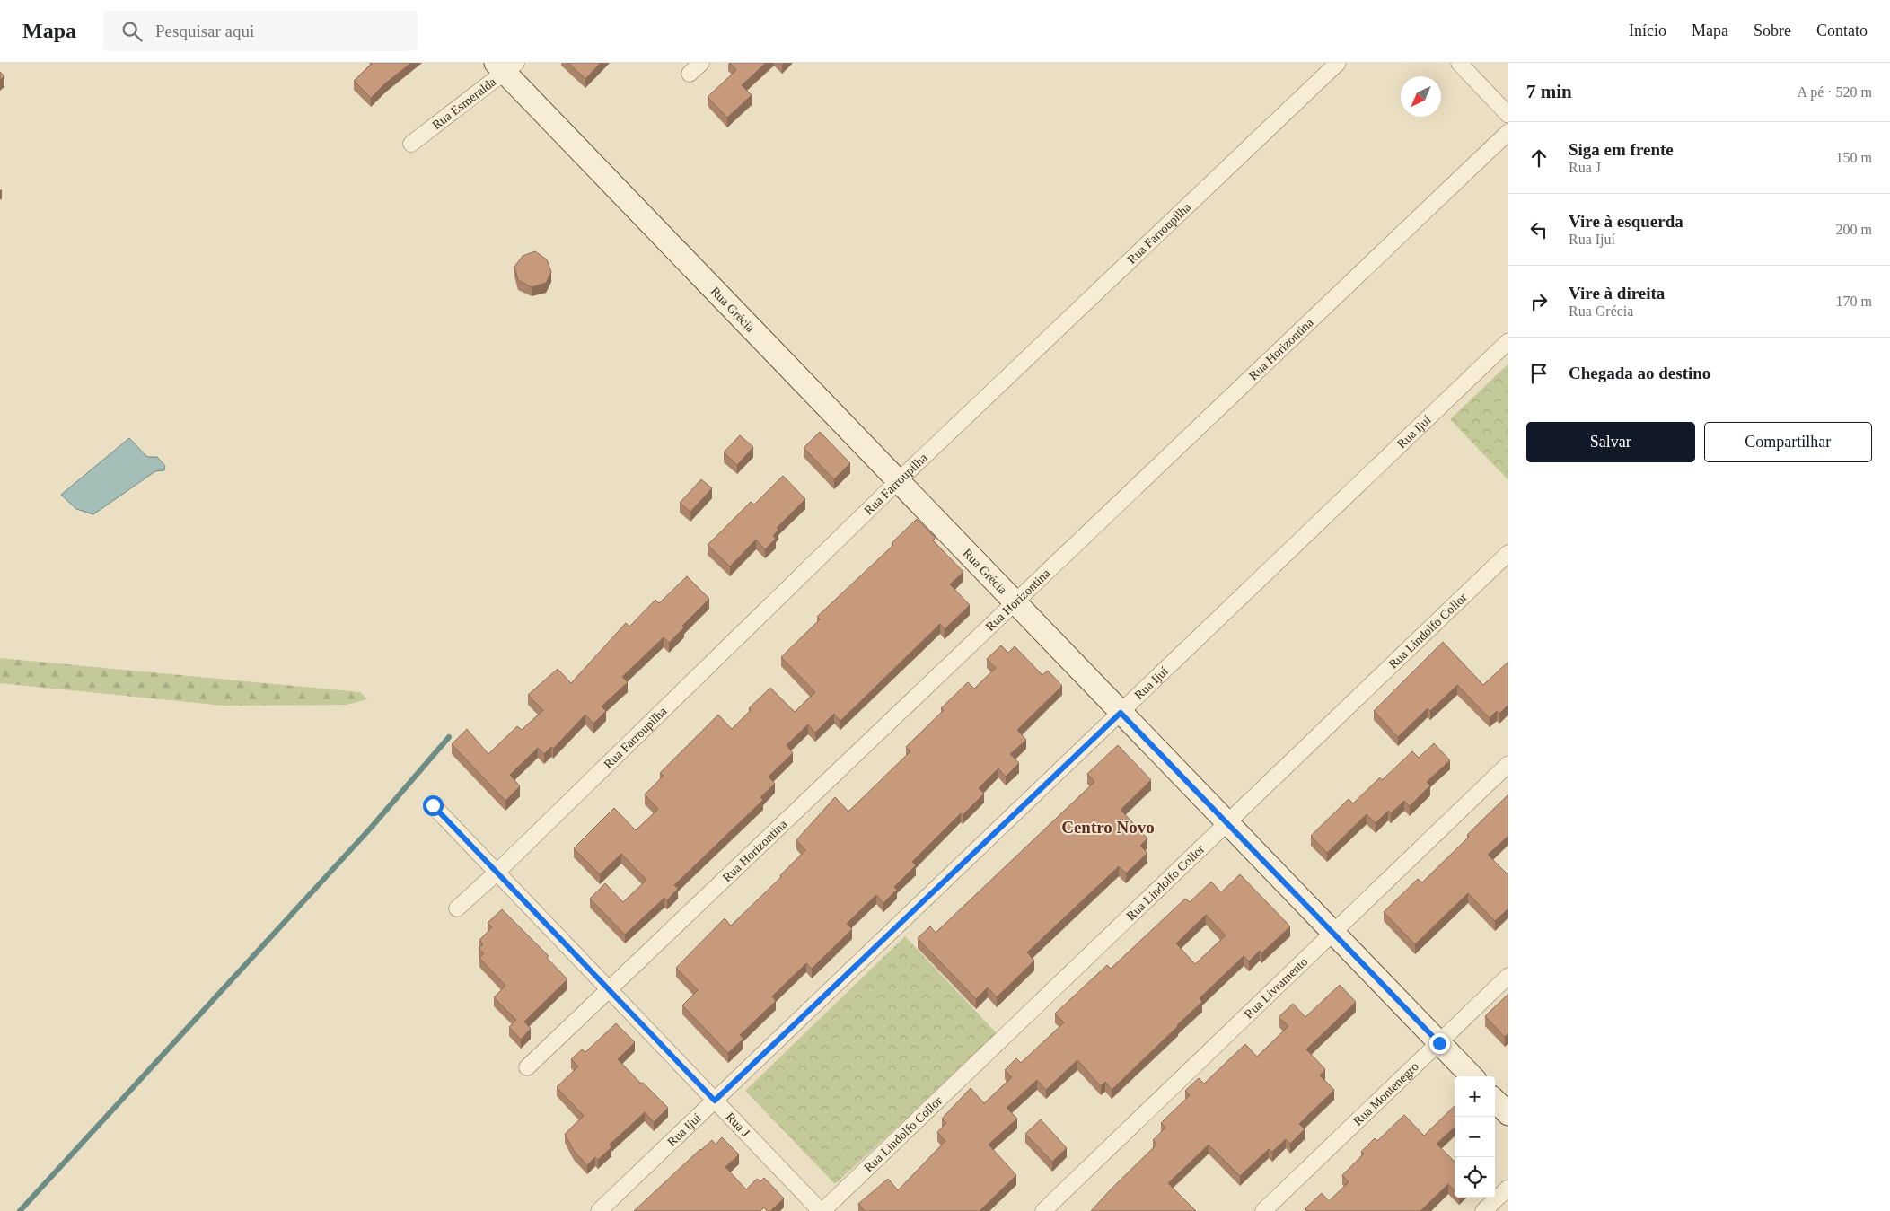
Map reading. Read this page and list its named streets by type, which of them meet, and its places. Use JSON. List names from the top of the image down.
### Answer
{
  "streets": {
    "main road": ["Rua Grécia"],
    "street": [
      "Rua Esmeralda",
      "Rua Farroupilha",
      "Rua Horizontina",
      "Rua Ijuí",
      "Rua Lindolfo Collor",
      "Rua Livramento",
      "Rua Montenegro",
      "Rua J"
    ]
  },
  "crossings": [
    ["Rua Esmeralda", "Rua Grécia"],
    ["Rua Farroupilha", "Rua Grécia"],
    ["Rua Farroupilha", "Rua J"],
    ["Rua Grécia", "Rua Horizontina"],
    ["Rua Grécia", "Rua Ijuí"],
    ["Rua Grécia", "Rua Lindolfo Collor"],
    ["Rua Grécia", "Rua Livramento"],
    ["Rua Grécia", "Rua Montenegro"],
    ["Rua Horizontina", "Rua J"],
    ["Rua Ijuí", "Rua J"],
    ["Rua Lindolfo Collor", "Rua J"]
  ],
  "districts": ["Centro Novo"],
  "north": "bottom left",
  "page": {
    "header": "Mapa",
    "search": "Pesquisar aqui",
    "nav": [
      "Início",
      "Mapa",
      "Sobre",
      "Contato"
    ],
    "heading": ["7 min", "A pé · 520 m"],
    "list": [
      ["Siga em frente", "Rua J", "150 m"],
      ["Vire à esquerda", "Rua Ijuí", "200 m"],
      ["Vire à direita", "Rua Grécia", "170 m"],
      "Chegada ao destino"
    ],
    "buttons": ["Salvar", "Compartilhar"],
    "map_buttons": ["+", "−"]
  }
}
